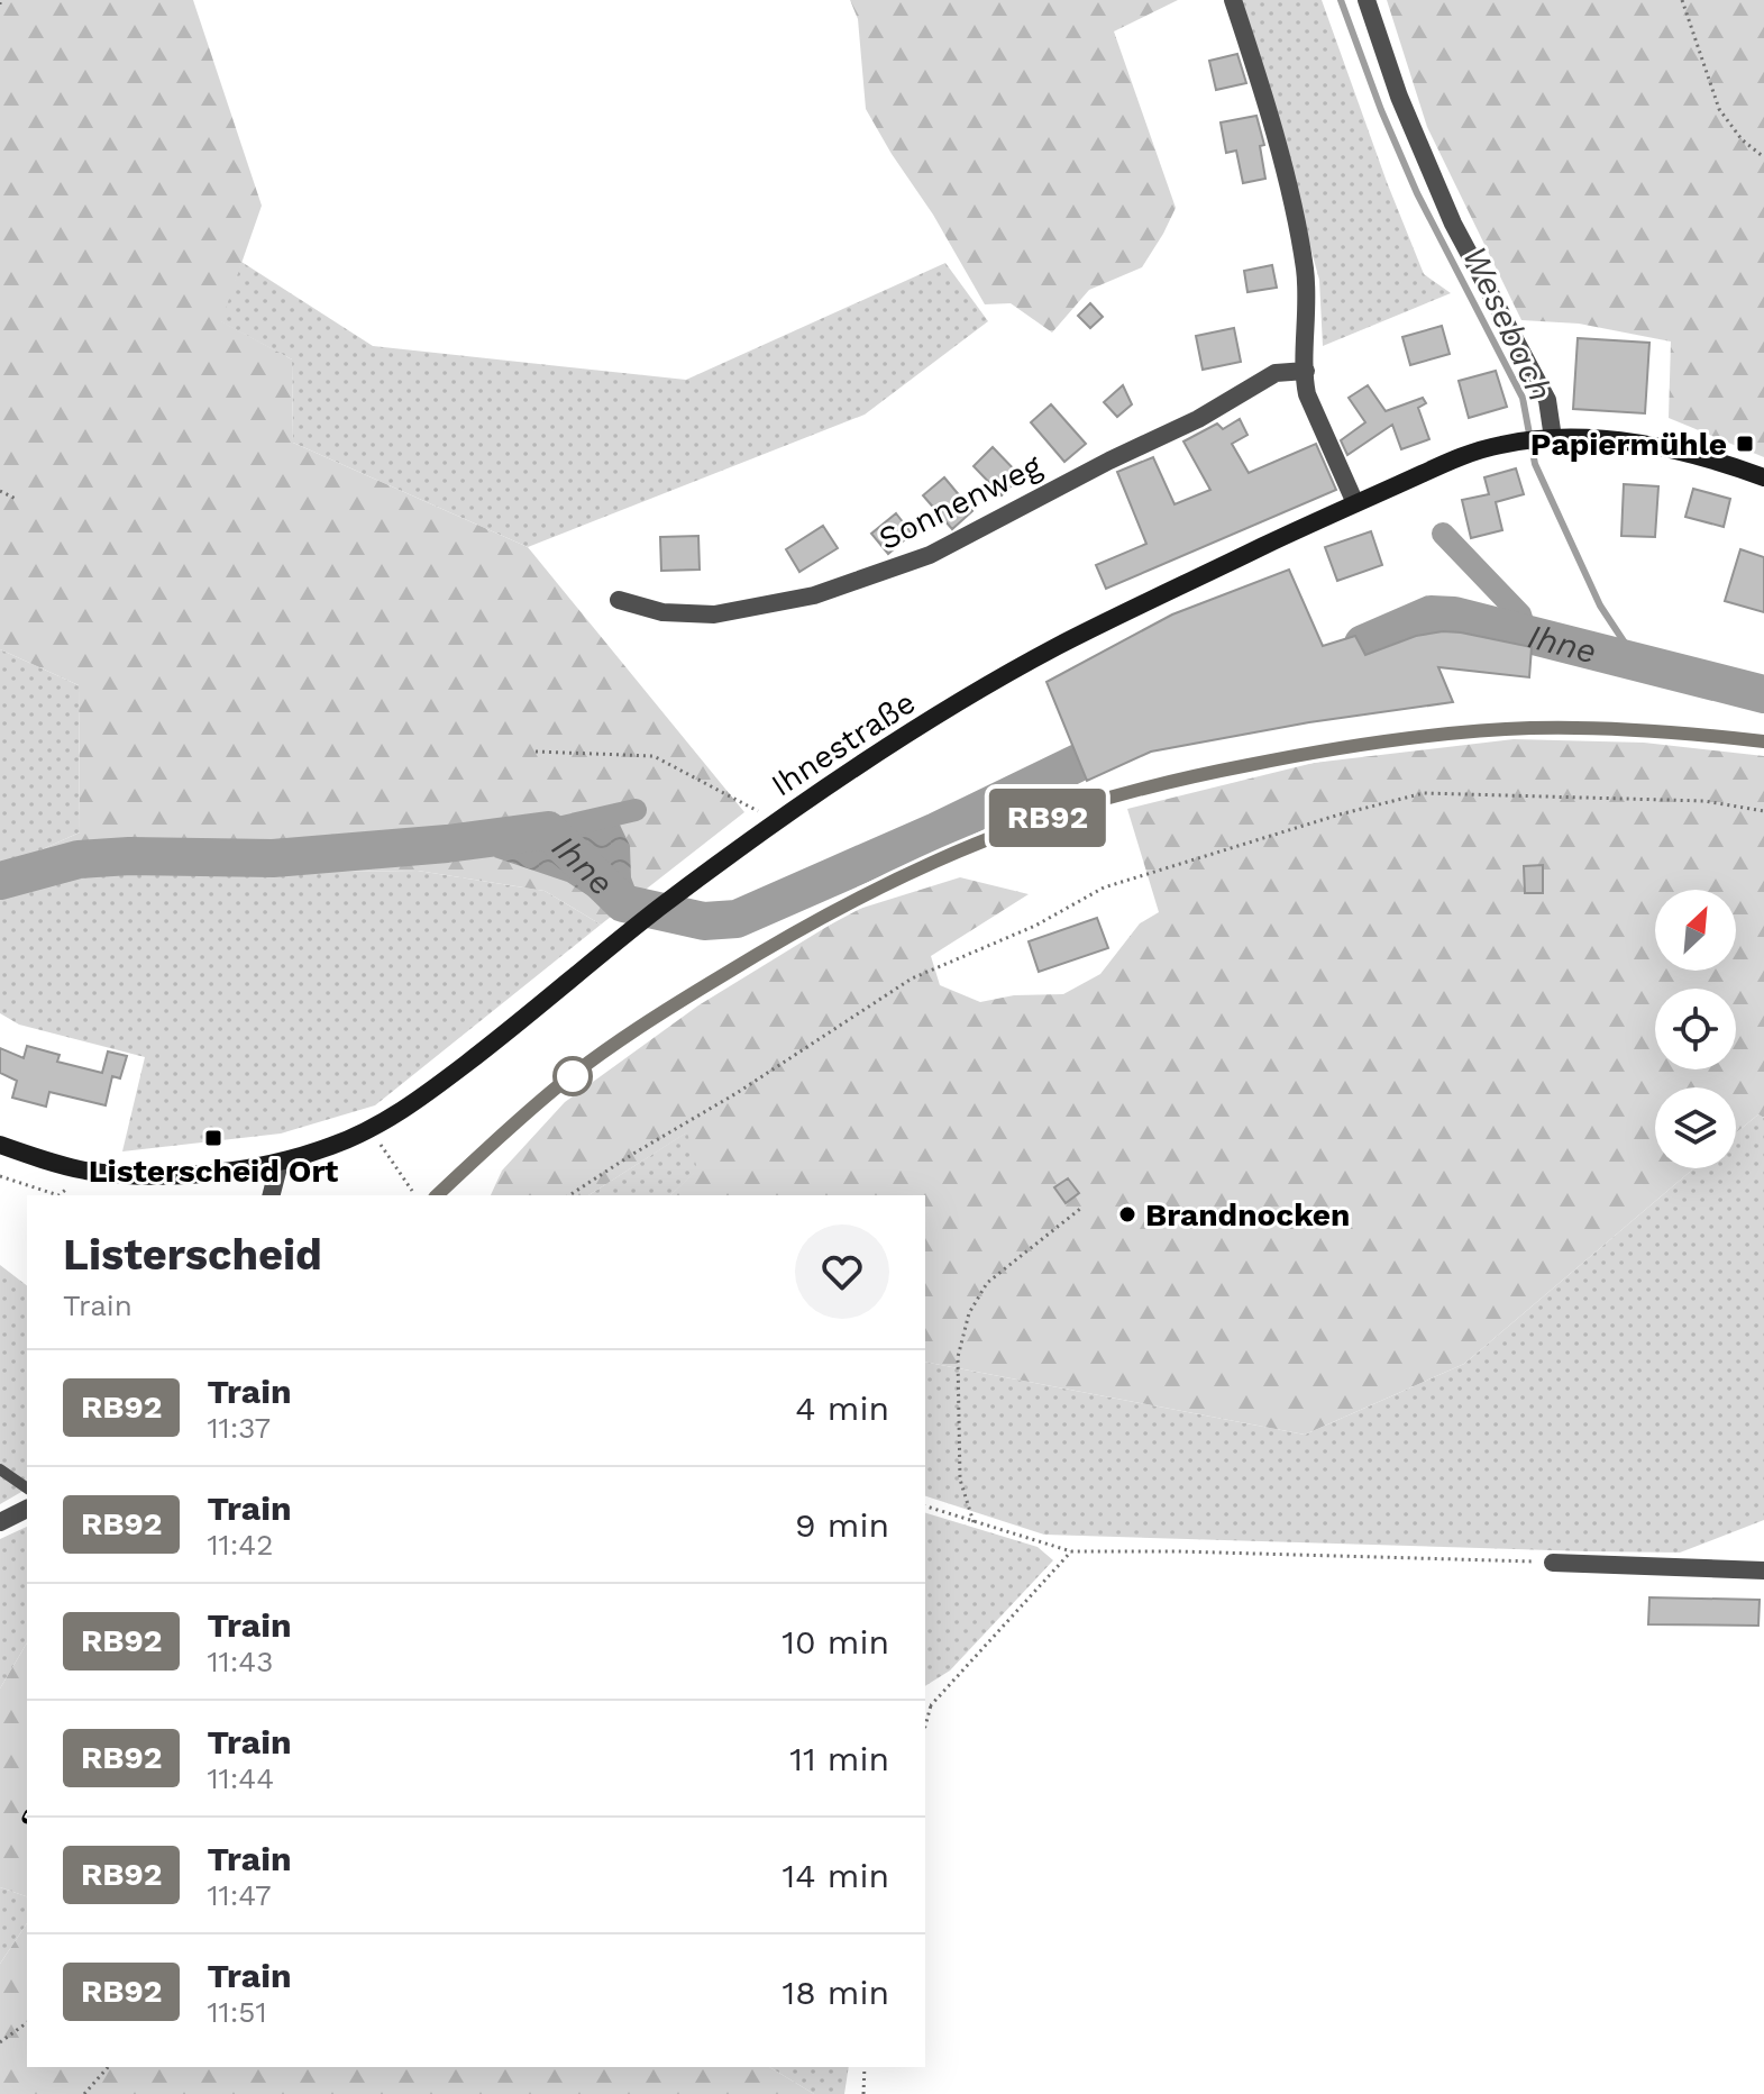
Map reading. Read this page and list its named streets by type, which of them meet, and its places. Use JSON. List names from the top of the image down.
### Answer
{
  "streets": {
    "main road": ["Ihnestraße"],
    "street": ["Sonnenweg"]
  },
  "water": ["Wesebach", "Ihne"],
  "places": {
    "transit": ["Papiermühle", "Listerscheid Ort"],
    "other": ["Brandnocken"]
  },
  "north": "top right",
  "page": {
    "on_map": "RB92",
    "heading": ["Listerscheid", "Train"],
    "list": [
      {
        "mark": "RB92",
        "name": "Train",
        "note": "11:37",
        "value": "4 min"
      },
      {
        "mark": "RB92",
        "name": "Train",
        "note": "11:42",
        "value": "9 min"
      },
      {
        "mark": "RB92",
        "name": "Train",
        "note": "11:43",
        "value": "10 min"
      },
      {
        "mark": "RB92",
        "name": "Train",
        "note": "11:44",
        "value": "11 min"
      },
      {
        "mark": "RB92",
        "name": "Train",
        "note": "11:47",
        "value": "14 min"
      },
      {
        "mark": "RB92",
        "name": "Train",
        "note": "11:51",
        "value": "18 min"
      }
    ]
  }
}
